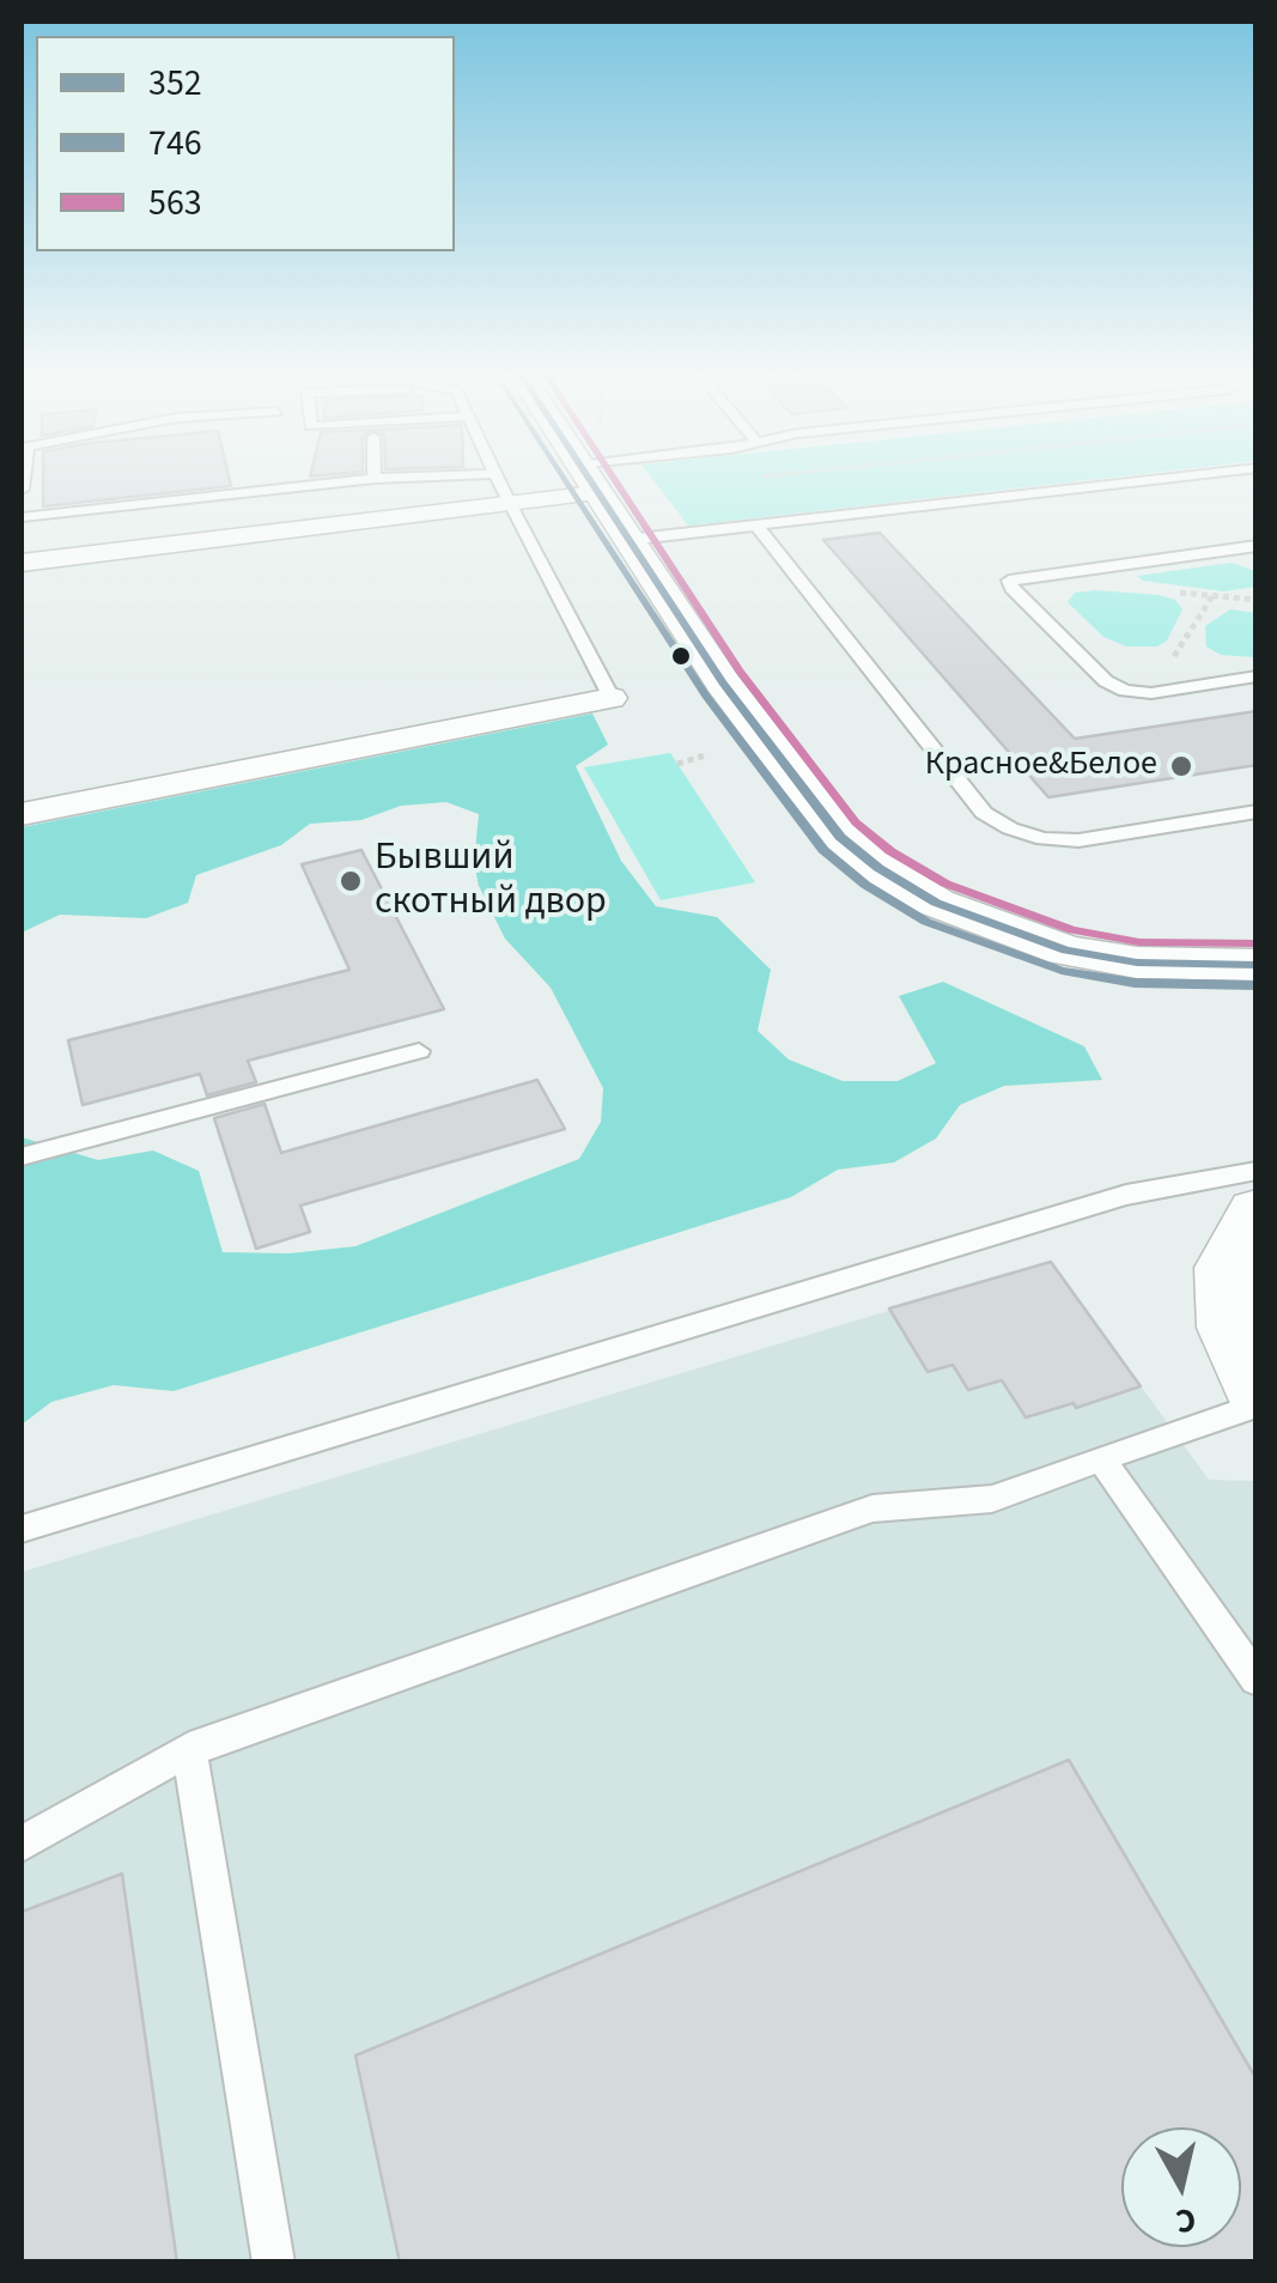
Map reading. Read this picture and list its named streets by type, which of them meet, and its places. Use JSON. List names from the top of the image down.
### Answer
{
  "places": ["Красное&Белое", "Бывший скотный двор"],
  "lines": ["transit line 352", "transit line 746", "transit line 563"],
  "legend": ["352", "746", "563"],
  "north": "bottom"
}
